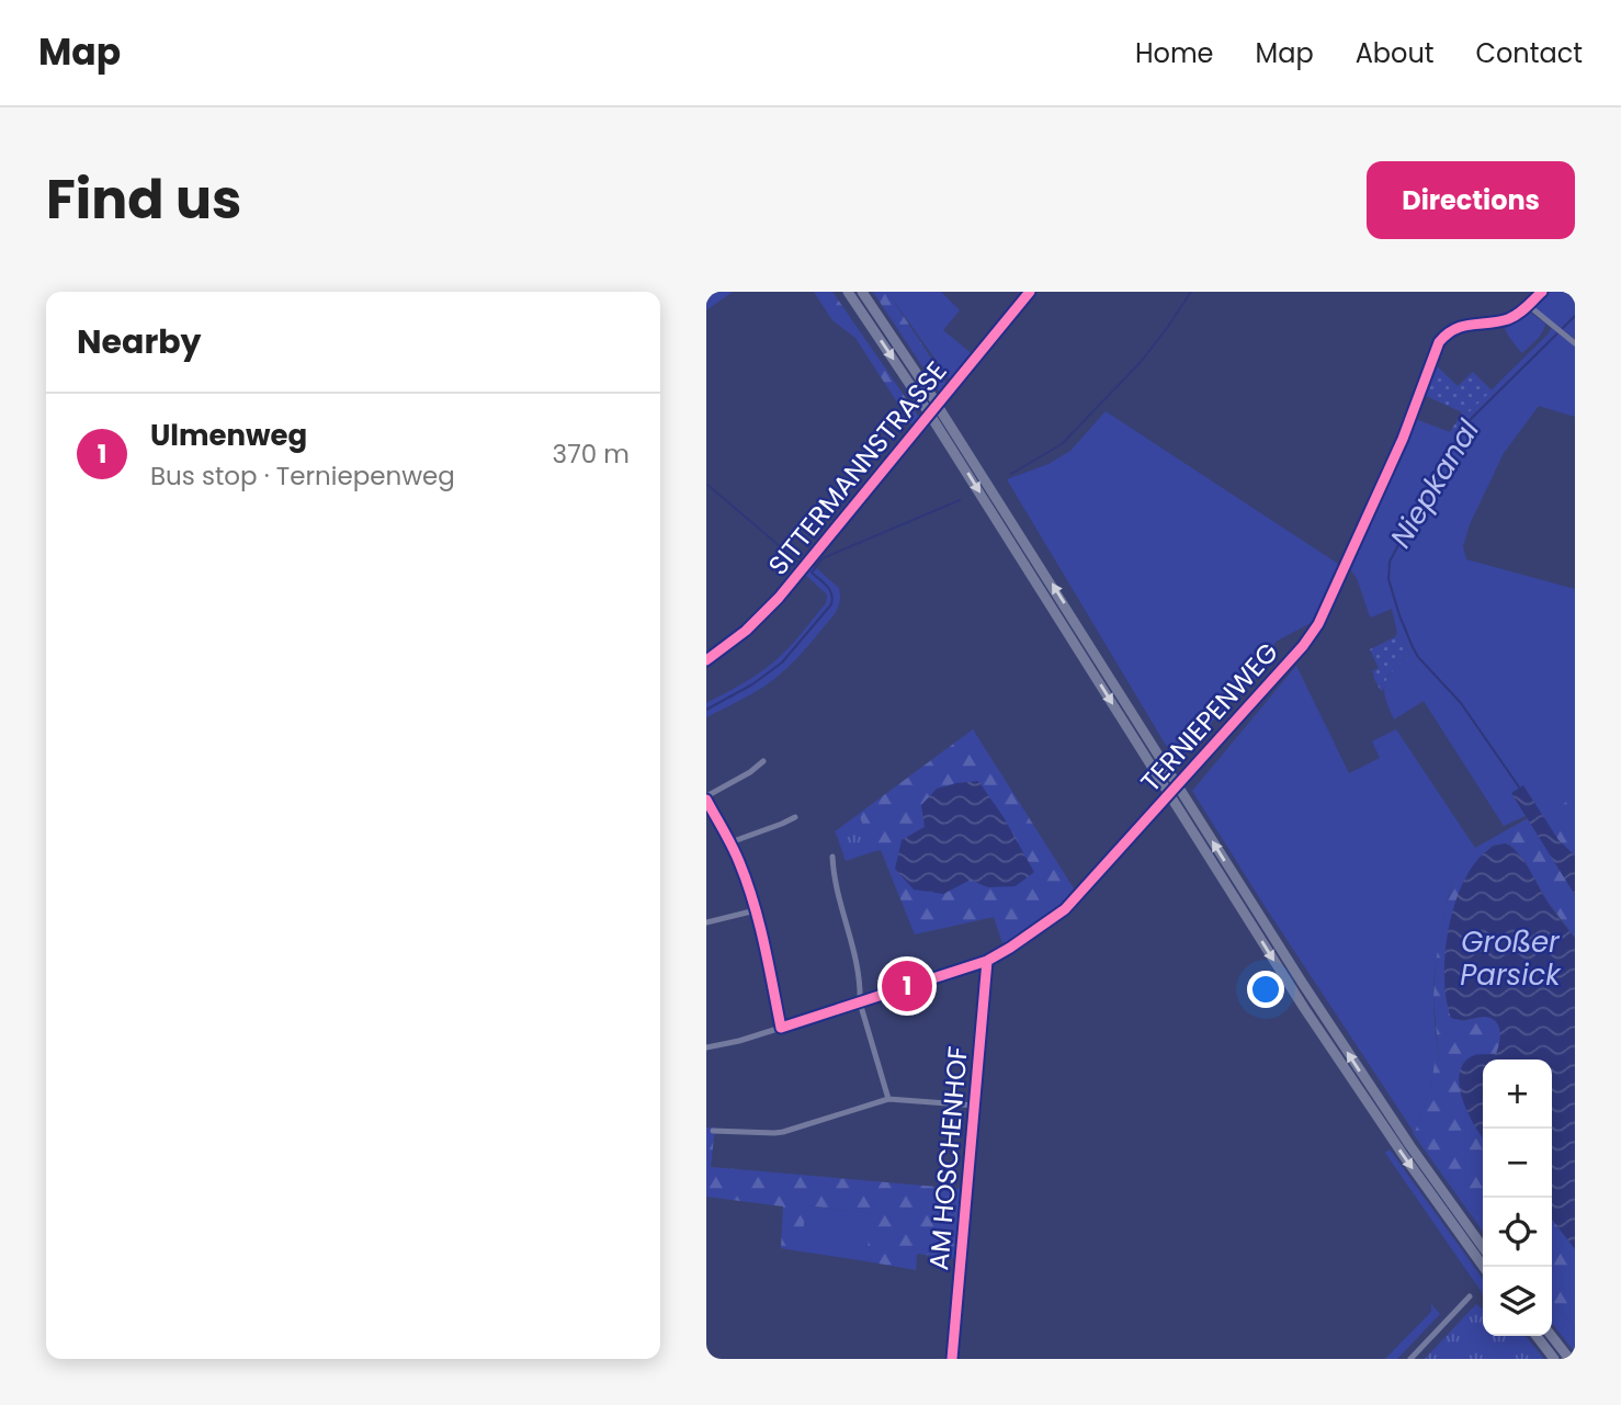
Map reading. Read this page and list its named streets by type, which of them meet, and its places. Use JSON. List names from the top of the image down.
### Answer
{
  "streets": {
    "street": ["SITTERMANNSTRASSE", "TERNIEPENWEG", "AM HOSCHENHOF"]
  },
  "crossings": [
    ["TERNIEPENWEG", "AM HOSCHENHOF"]
  ],
  "water": ["Niepkanal", "Großer Parsick"],
  "page": {
    "header": "Map",
    "nav": [
      "Home",
      "Map",
      "About",
      "Contact"
    ],
    "title": "Find us",
    "buttons": "Directions",
    "heading": "Nearby",
    "list": [
      {
        "mark": "1",
        "name": "Ulmenweg",
        "note": "Bus stop · Terniepenweg",
        "value": "370 m"
      }
    ],
    "pins": "1",
    "map_buttons": ["+", "−"]
  }
}
